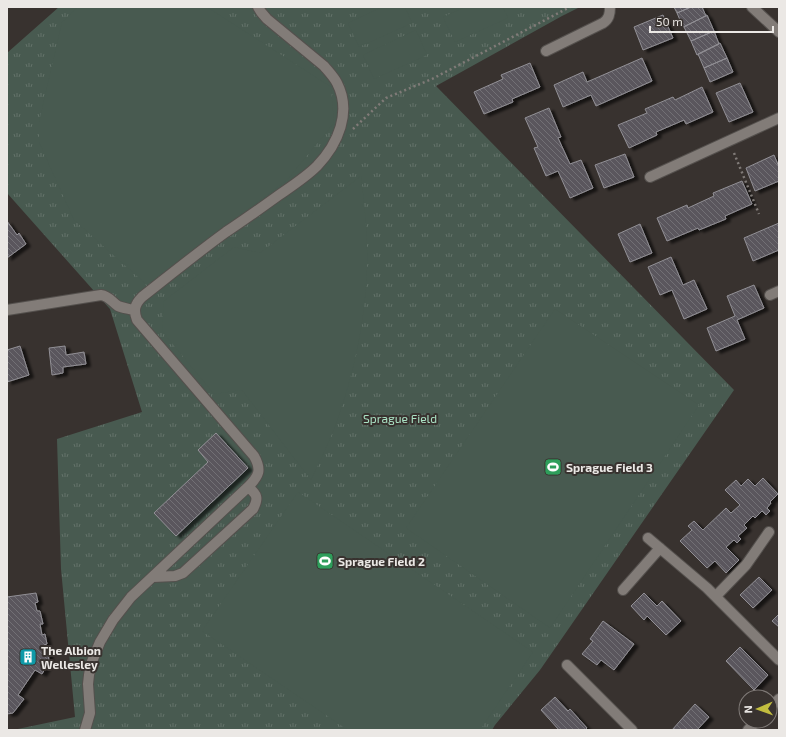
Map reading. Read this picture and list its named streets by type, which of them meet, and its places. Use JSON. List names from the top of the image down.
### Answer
{
  "parks": ["Sprague Field"],
  "places": {
    "sports": ["Sprague Field 3", "Sprague Field 2"],
    "building": ["The Albion Wellesley"]
  },
  "scale_bar": "50 m",
  "north": "left"
}
